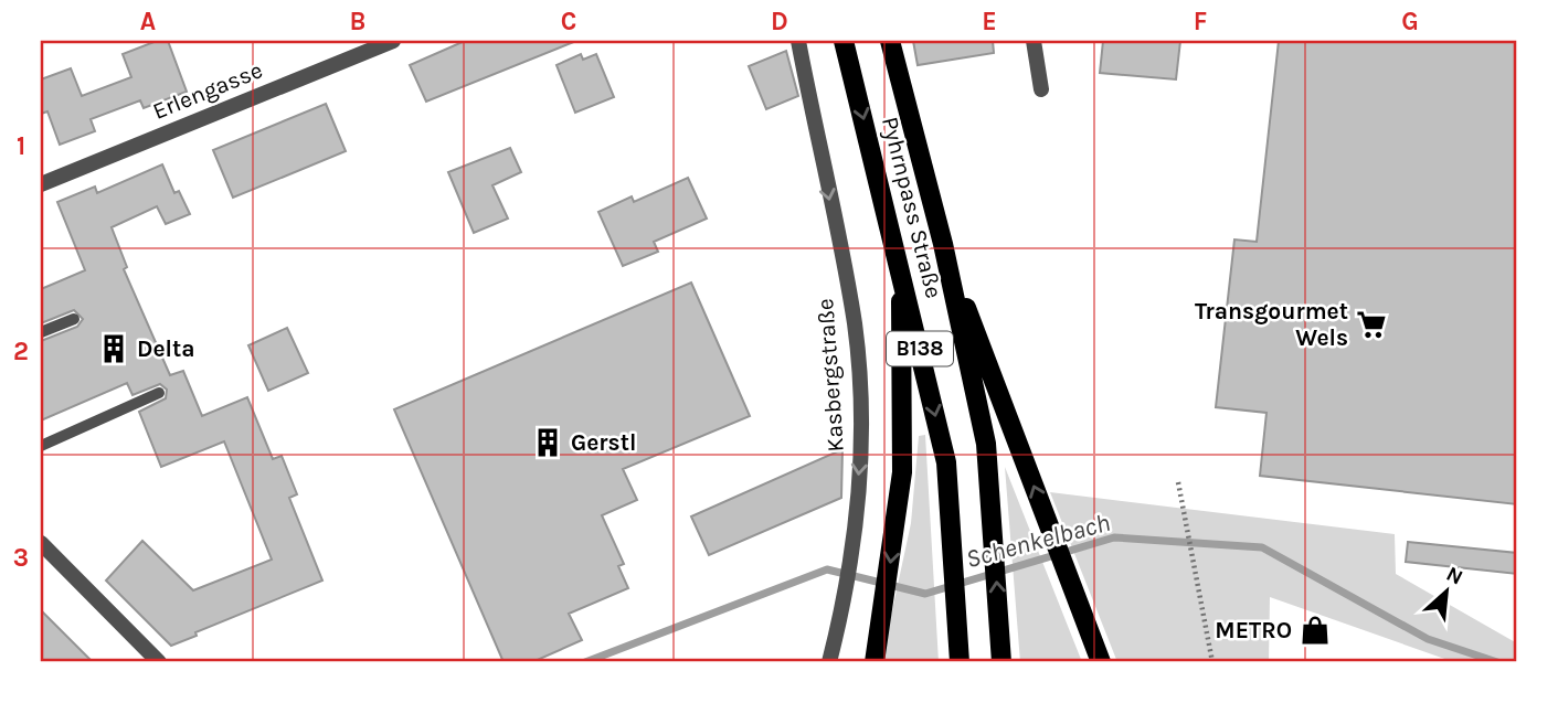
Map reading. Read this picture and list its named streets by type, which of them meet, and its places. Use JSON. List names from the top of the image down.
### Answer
{
  "streets": {
    "main road": ["Pyhrnpass Straße", "B138"],
    "street": ["Erlengasse", "Kasbergstraße"]
  },
  "one_way": ["Kasbergstraße"],
  "water": ["Schenkelbach"],
  "places": {
    "supermarket": ["Transgourmet Wels"],
    "building": ["Delta", "Gerstl"],
    "shop": ["METRO"]
  },
  "north": "top right",
  "grid": {
    "columns": [
      "A",
      "B",
      "C",
      "D",
      "E",
      "F",
      "G"
    ],
    "rows": ["1", "2", "3"]
  }
}
